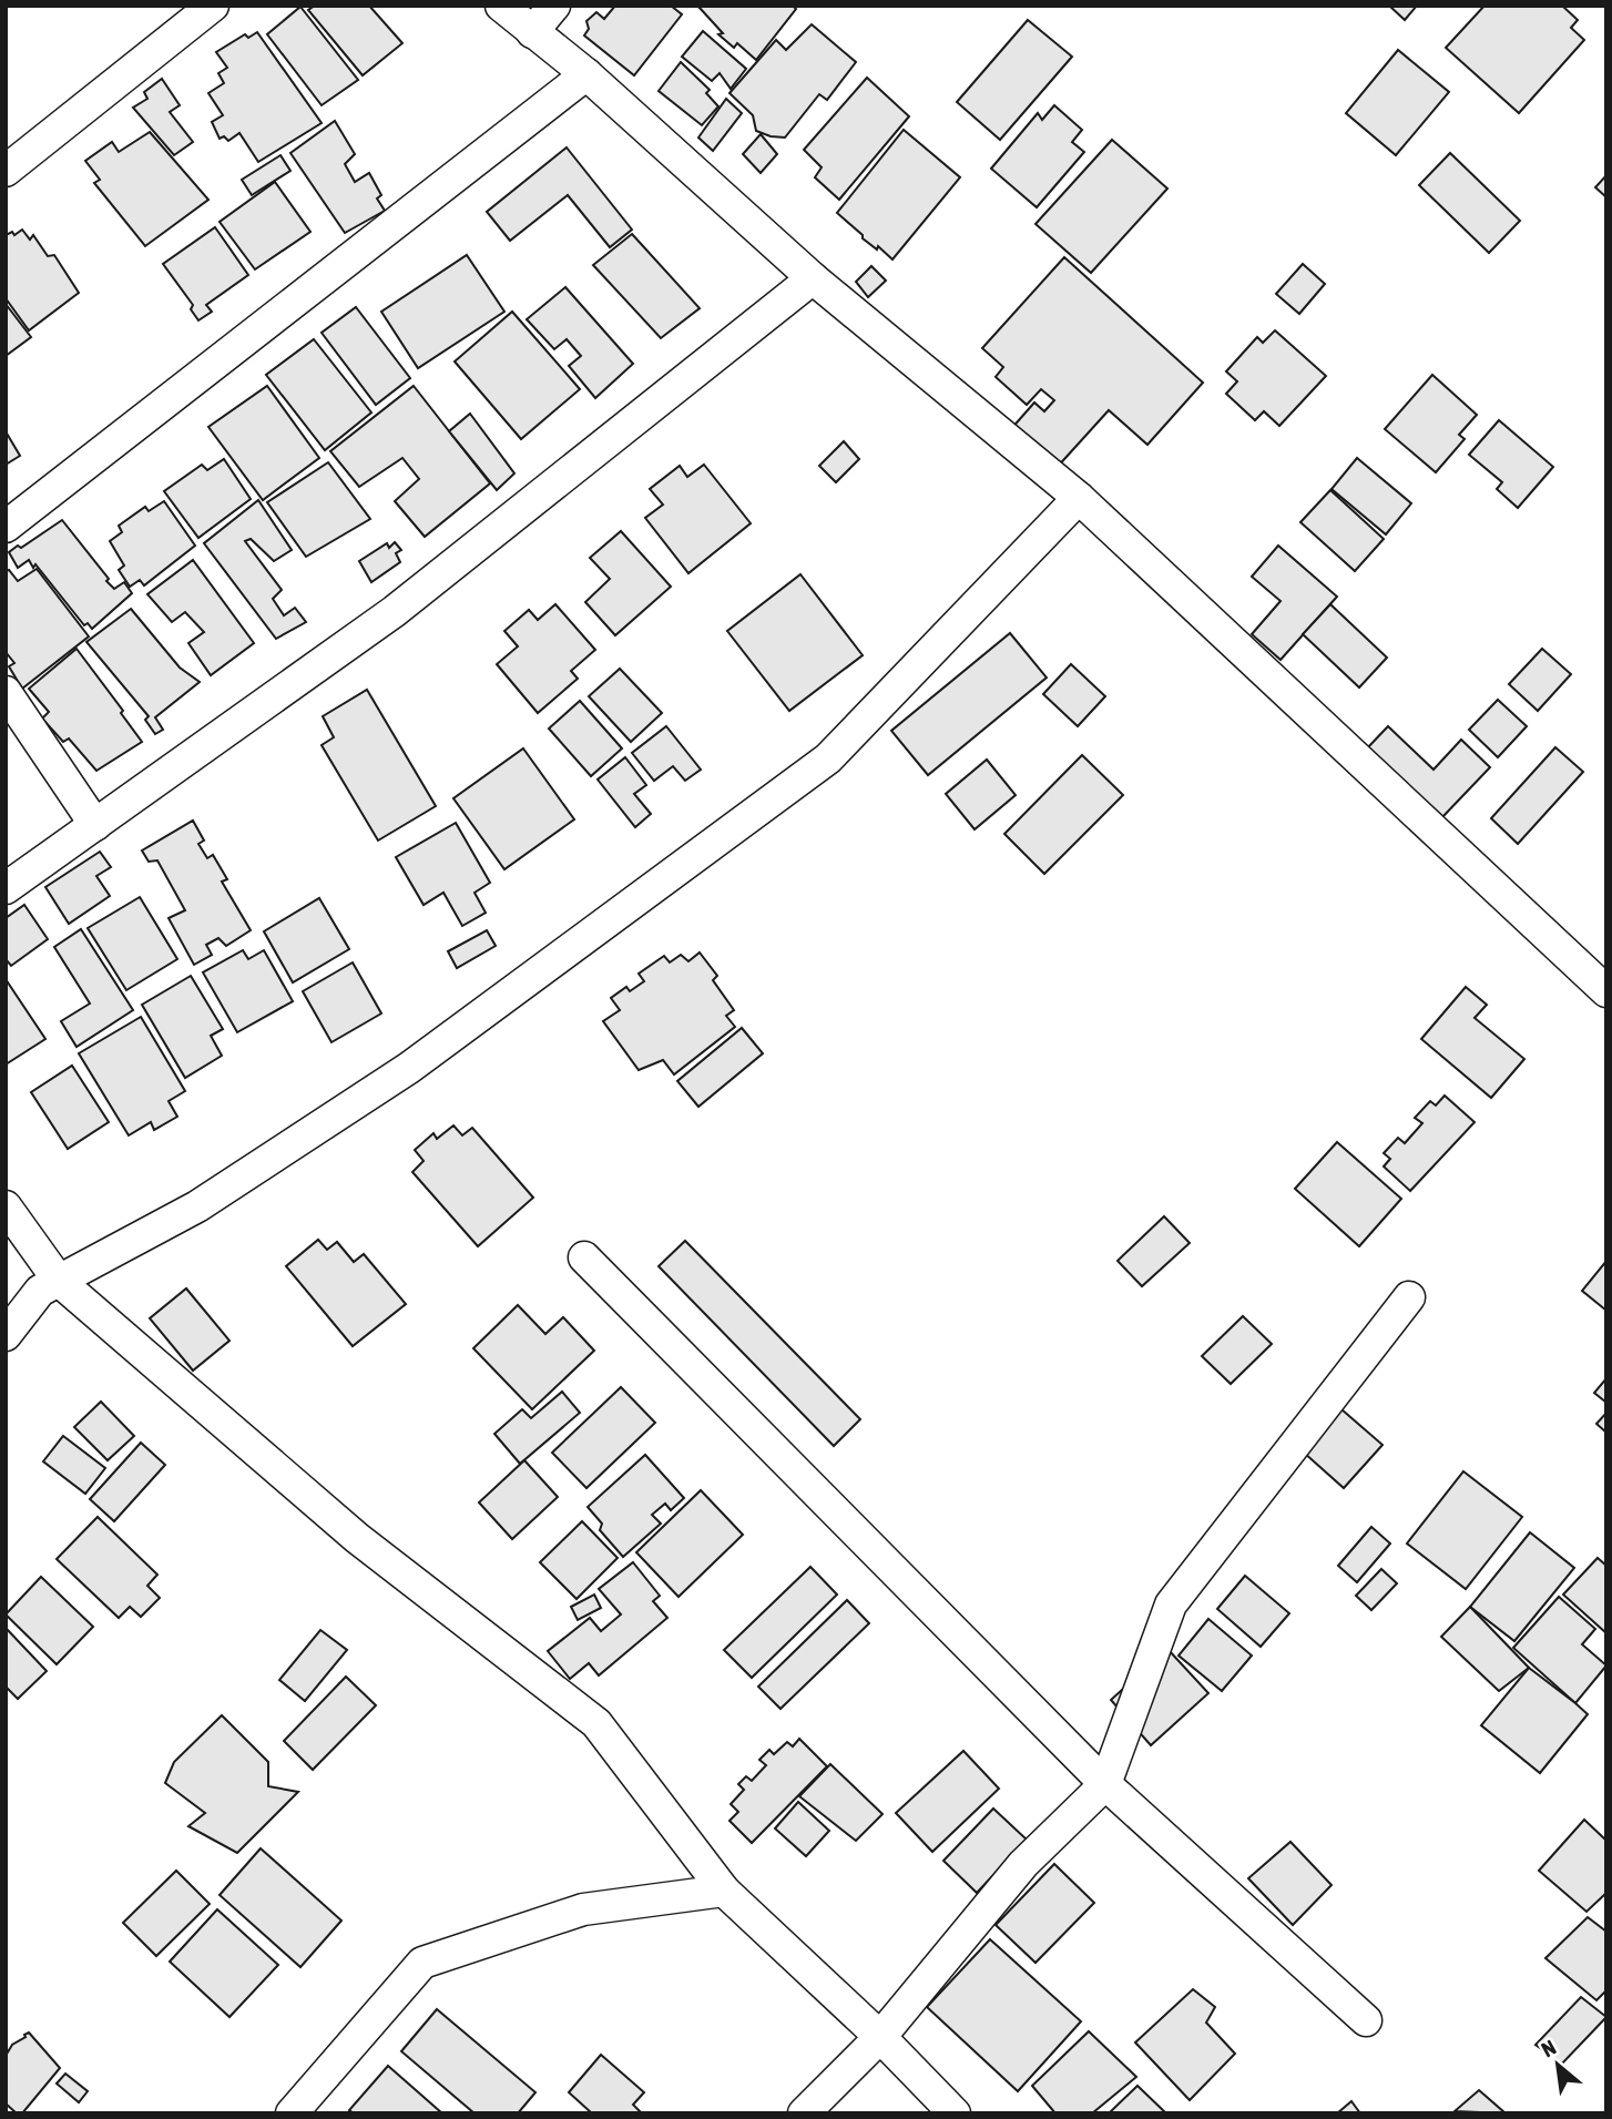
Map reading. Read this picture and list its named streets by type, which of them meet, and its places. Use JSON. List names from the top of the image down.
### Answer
{
  "north": "top left"
}
